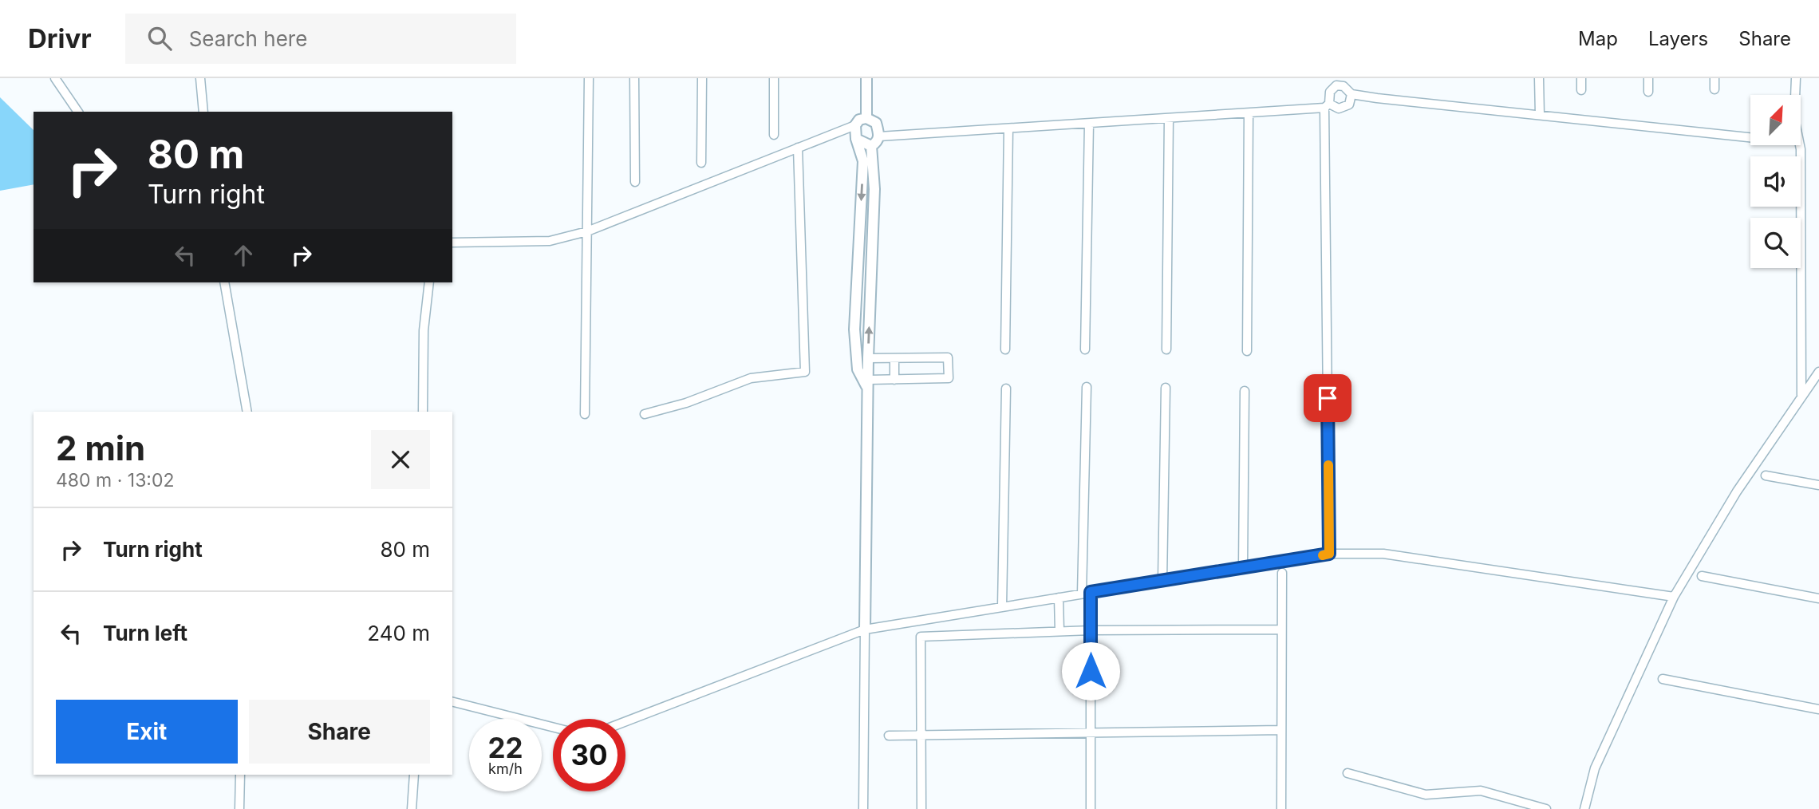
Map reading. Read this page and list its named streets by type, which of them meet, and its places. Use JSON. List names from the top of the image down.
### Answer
{
  "north": "top right",
  "page": {
    "header": "Drivr",
    "search": "Search here",
    "nav": ["Map", "Layers", "Share"],
    "turn": ["80 m", "Turn right"],
    "heading": ["2 min", "480 m · 13:02"],
    "list": [
      {
        "name": "Turn right",
        "value": "80 m"
      },
      {
        "name": "Turn left",
        "value": "240 m"
      }
    ],
    "buttons": ["Exit", "Share"],
    "speed": "22 km/h",
    "limit": "30"
  }
}
